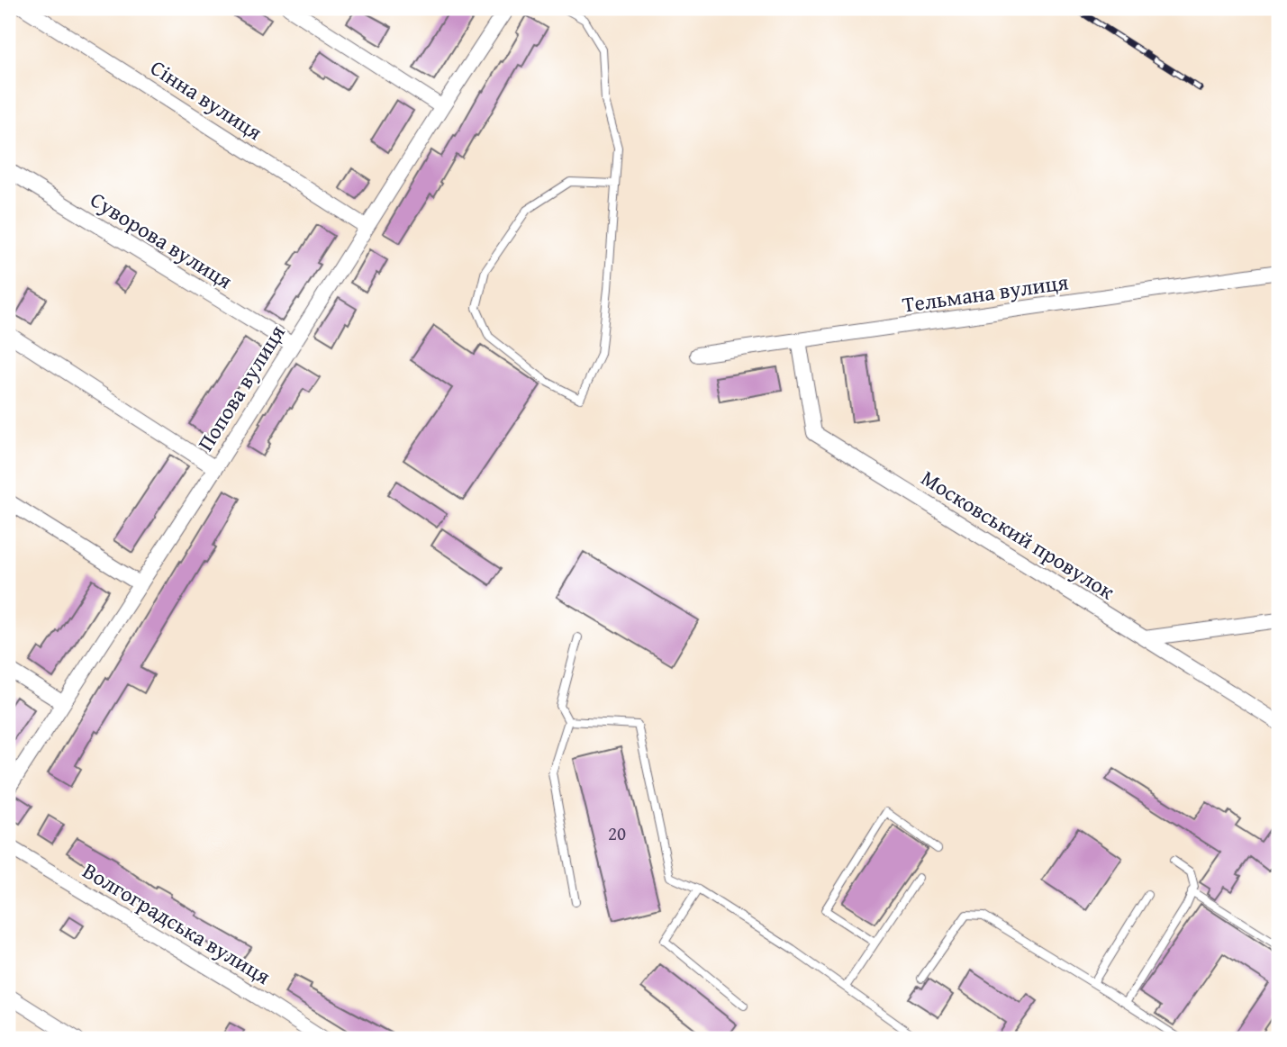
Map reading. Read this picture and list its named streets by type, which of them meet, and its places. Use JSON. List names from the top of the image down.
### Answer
{
  "streets": {
    "street": [
      "Сінна вулиця",
      "Суворова вулиця",
      "Тельмана вулиця",
      "Попова вулиця",
      "Московський провулок",
      "Волгоградська вулиця"
    ]
  },
  "crossings": [
    ["Сінна вулиця", "Попова вулиця"],
    ["Суворова вулиця", "Попова вулиця"],
    ["Тельмана вулиця", "Московський провулок"]
  ],
  "house_numbers": ["20"]
}
